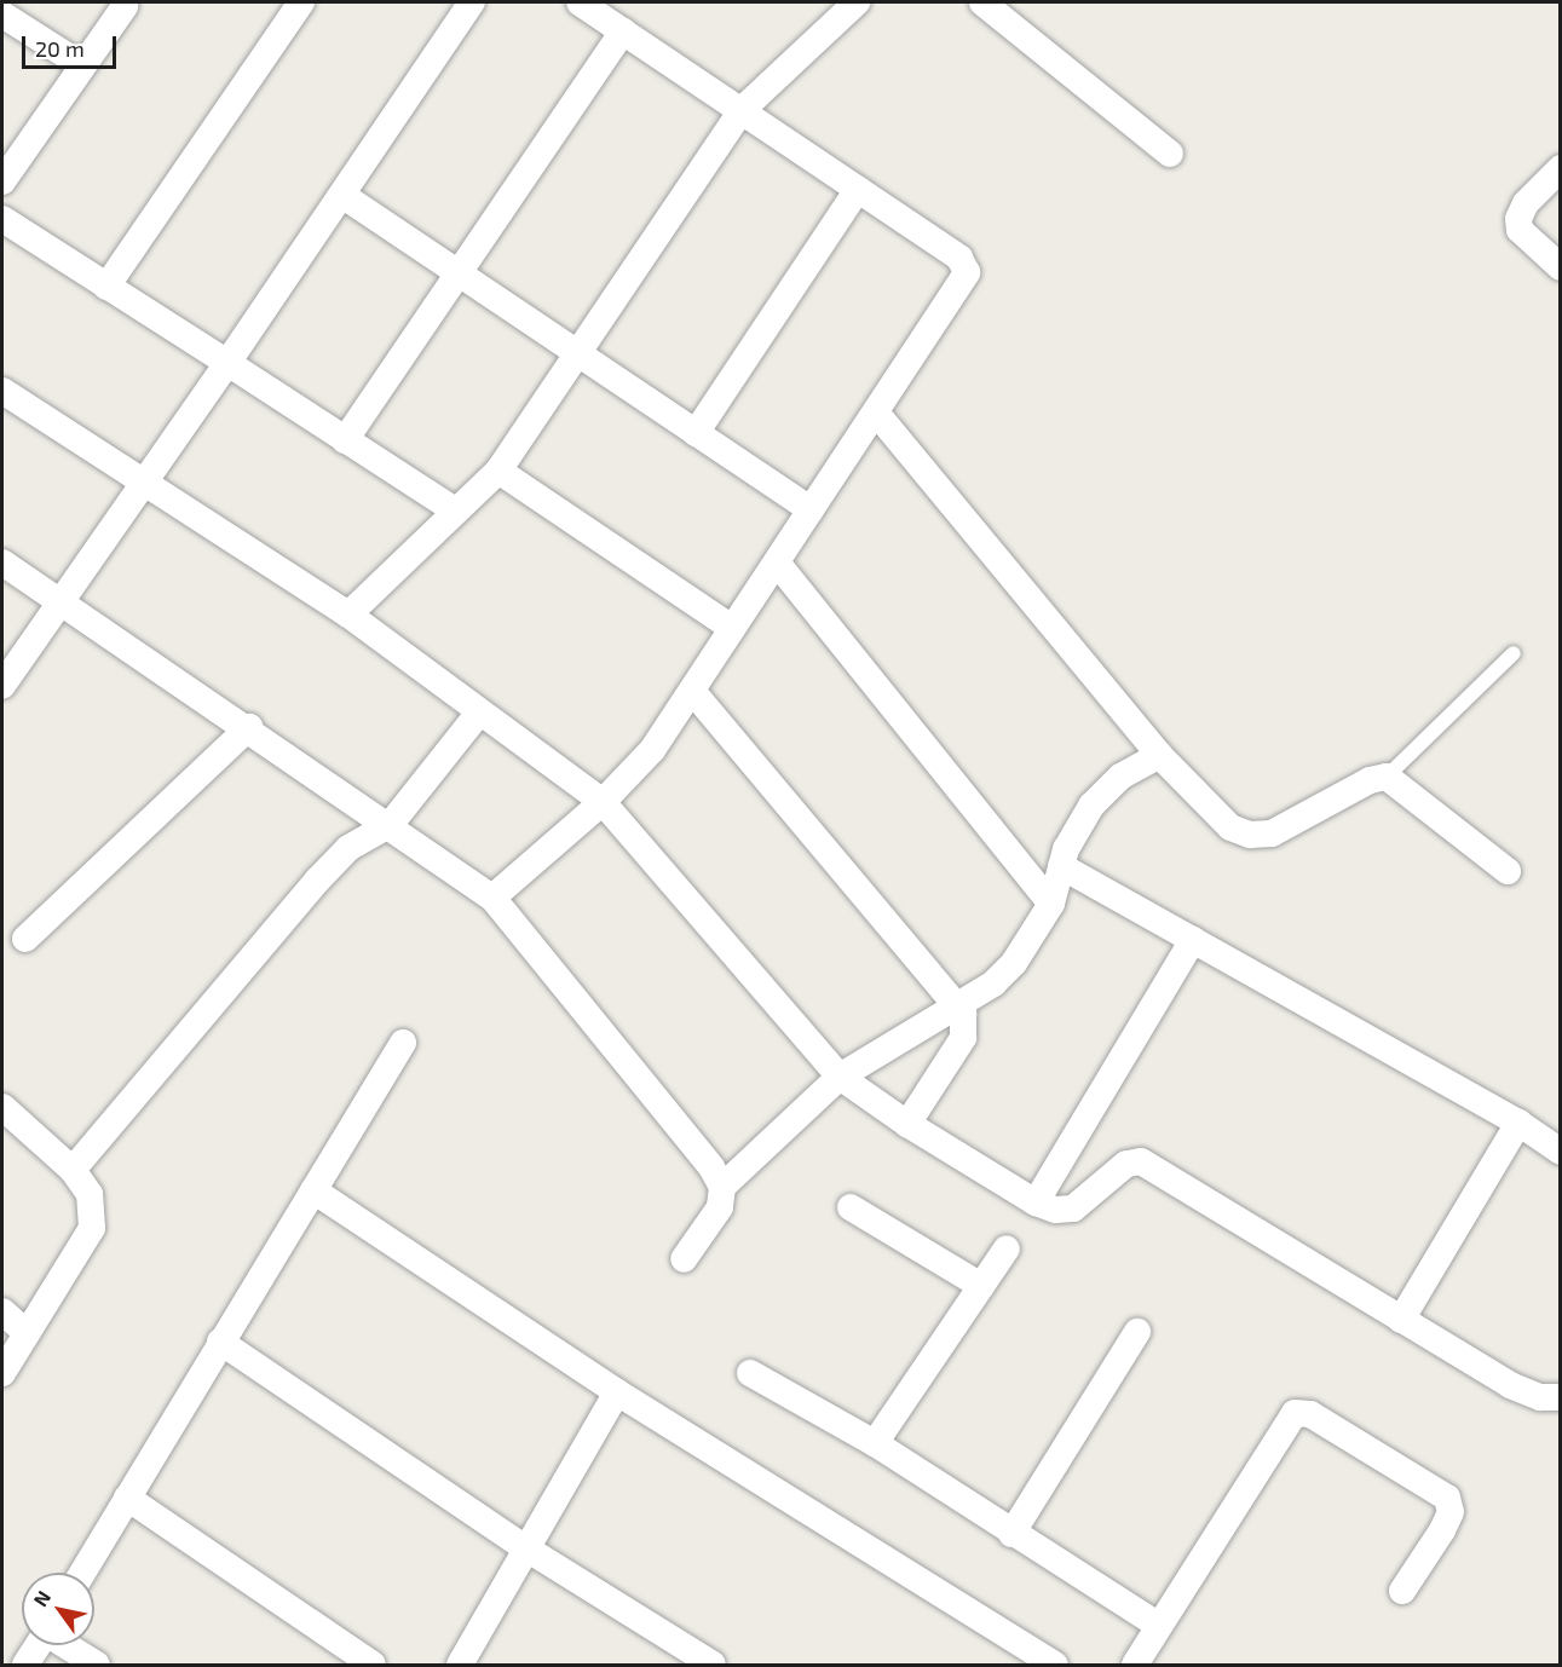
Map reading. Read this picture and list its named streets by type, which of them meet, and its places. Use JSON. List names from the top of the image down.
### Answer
{
  "scale_bar": "20 m",
  "north": "top left"
}
